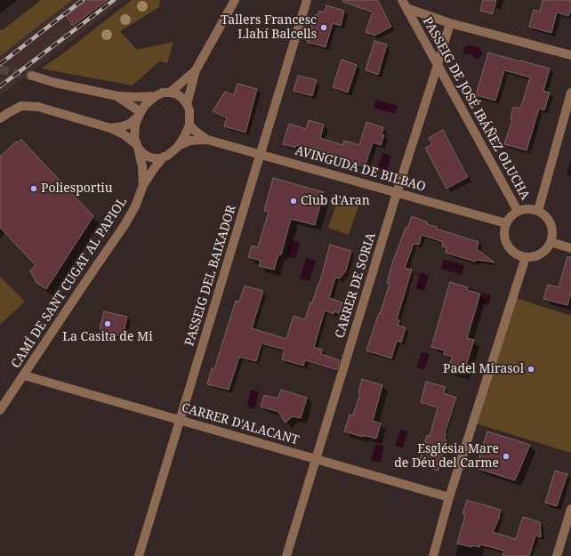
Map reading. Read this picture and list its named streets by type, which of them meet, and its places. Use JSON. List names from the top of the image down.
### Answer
{
  "streets": {
    "street": [
      "PASSEIG DE JOSÉ IBÁÑEZ OLUCHA",
      "AVINGUDA DE BILBAO",
      "PASSEIG DEL BAIXADOR",
      "CAMÍ DE SANT CUGAT AL PAPIOL",
      "CARRER DE SORIA",
      "CARRER D'ALACANT"
    ]
  },
  "crossings": [
    ["PASSEIG DE JOSÉ IBÁÑEZ OLUCHA", "AVINGUDA DE BILBAO"],
    ["PASSEIG DE JOSÉ IBÁÑEZ OLUCHA", "CARRER DE SORIA"],
    ["AVINGUDA DE BILBAO", "PASSEIG DEL BAIXADOR"],
    ["AVINGUDA DE BILBAO", "CAMÍ DE SANT CUGAT AL PAPIOL"],
    ["AVINGUDA DE BILBAO", "CARRER DE SORIA"],
    ["PASSEIG DEL BAIXADOR", "CARRER D'ALACANT"],
    ["CAMÍ DE SANT CUGAT AL PAPIOL", "CARRER D'ALACANT"],
    ["CARRER DE SORIA", "CARRER D'ALACANT"]
  ],
  "places": [
    "Tallers Francesc Llahí Balcells",
    "Poliesportiu",
    "Club d'Aran",
    "La Casita de Mi",
    "Padel Mirasol",
    "Església Mare de Déu del Carme"
  ]
}
